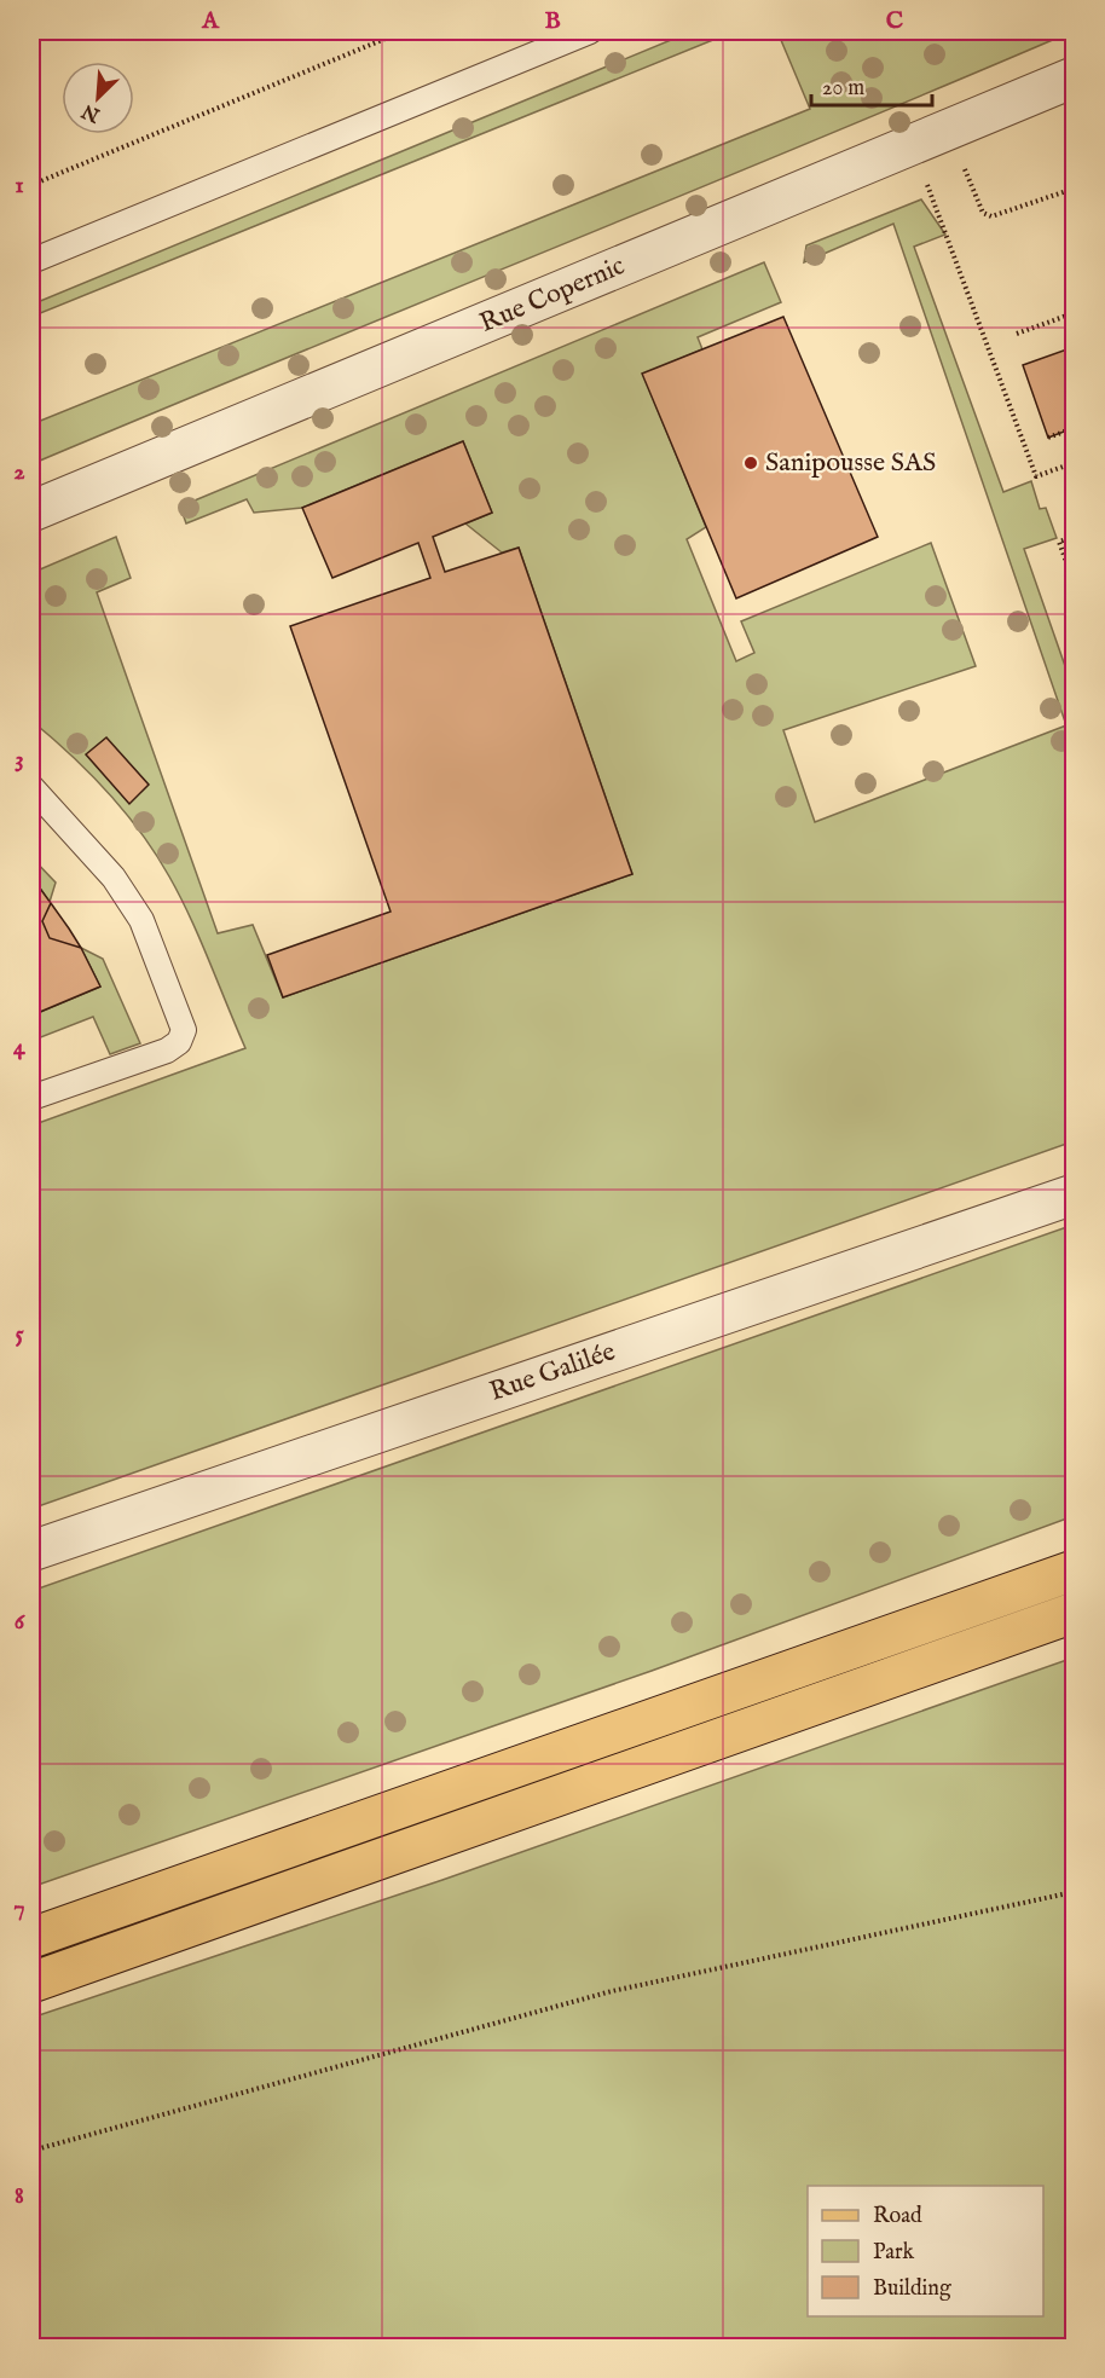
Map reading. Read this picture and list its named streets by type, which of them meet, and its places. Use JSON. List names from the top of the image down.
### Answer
{
  "streets": {
    "street": ["Rue Copernic", "Rue Galilée"]
  },
  "places": ["Sanipousse SAS"],
  "legend": ["Road", "Park", "Building"],
  "scale_bar": "20 m",
  "north": "bottom left",
  "grid": {
    "columns": ["A", "B", "C"],
    "rows": [
      "1",
      "2",
      "3",
      "4",
      "5",
      "6",
      "7",
      "8"
    ]
  }
}
